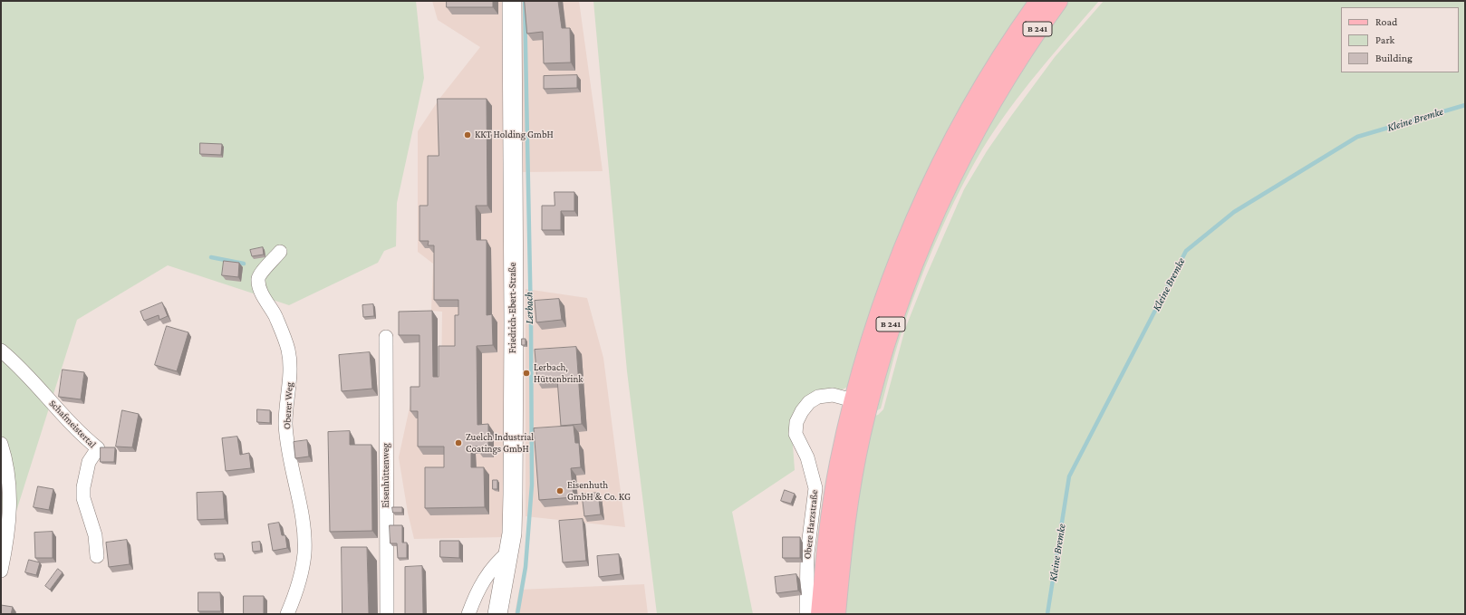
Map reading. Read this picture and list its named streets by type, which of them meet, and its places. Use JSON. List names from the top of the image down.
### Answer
{
  "streets": {
    "main road": ["B 241"],
    "street": [
      "Friedrich-Ebert-Straße",
      "Oberer Weg",
      "Schafmeistertal",
      "Eisenhüttenweg",
      "Obere Harzstraße"
    ]
  },
  "crossings": [
    ["B 241", "Obere Harzstraße"]
  ],
  "water": ["Kleine Bremke", "Lerbach"],
  "places": [
    "KKT Holding GmbH",
    "Lerbach, Hüttenbrink",
    "Zuelch Industrial Coatings GmbH",
    "Eisenhuth GmbH & Co. KG"
  ],
  "legend": ["Road", "Park", "Building"]
}
